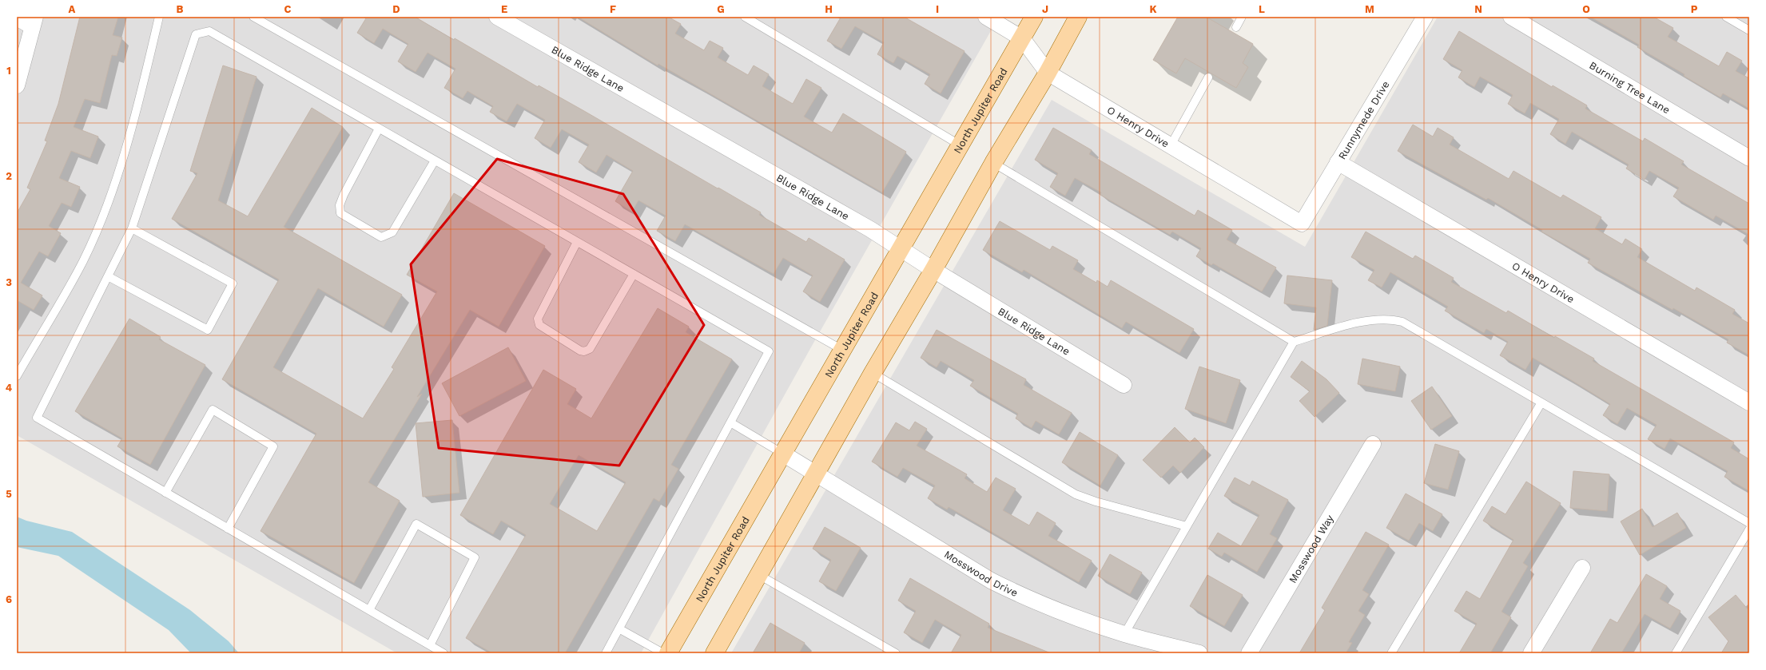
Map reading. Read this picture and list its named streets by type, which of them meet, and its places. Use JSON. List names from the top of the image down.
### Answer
{
  "streets": {
    "main road": ["North Jupiter Road"],
    "street": [
      "Blue Ridge Lane",
      "Burning Tree Lane",
      "Runnymede Drive",
      "O Henry Drive",
      "Mosswood Way",
      "Mosswood Drive"
    ]
  },
  "crossings": [
    ["Blue Ridge Lane", "North Jupiter Road"],
    ["North Jupiter Road", "O Henry Drive"],
    ["North Jupiter Road", "Mosswood Drive"],
    ["Runnymede Drive", "O Henry Drive"]
  ],
  "grid": {
    "columns": [
      "A",
      "B",
      "C",
      "D",
      "E",
      "F",
      "G",
      "H",
      "I",
      "J",
      "K",
      "L",
      "M",
      "N",
      "O",
      "P"
    ],
    "rows": [
      "1",
      "2",
      "3",
      "4",
      "5",
      "6"
    ]
  }
}
